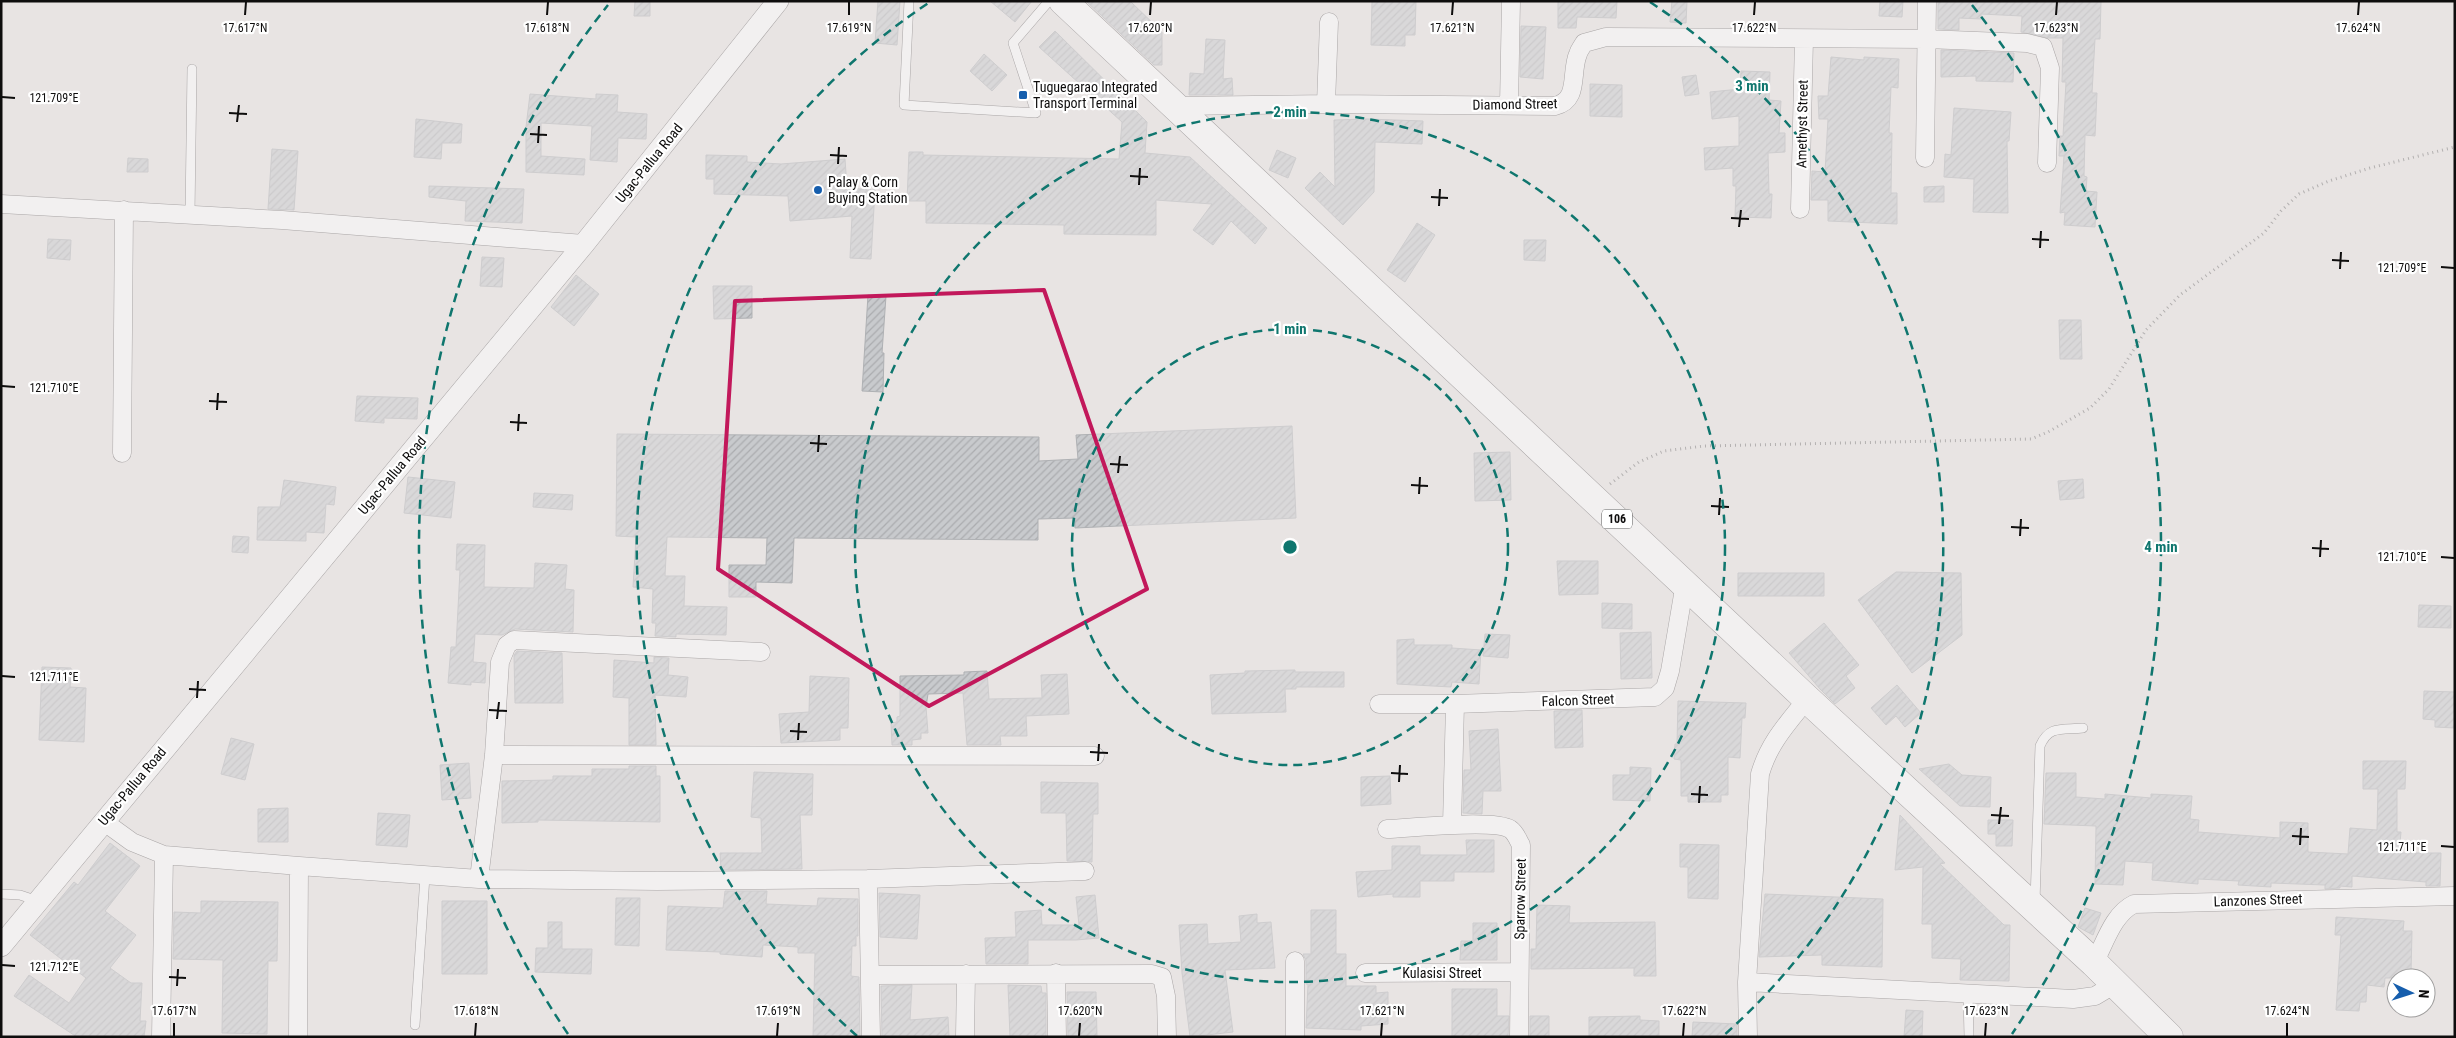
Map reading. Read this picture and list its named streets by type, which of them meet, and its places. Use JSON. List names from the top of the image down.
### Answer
{
  "streets": {
    "highway": ["106"],
    "street": [
      "Diamond Street",
      "Amethyst Street",
      "Ugac-Pallua Road",
      "Falcon Street",
      "Sparrow Street",
      "Lanzones Street",
      "Kulasisi Street"
    ]
  },
  "crossings": [
    ["Diamond Street", "Amethyst Street"],
    ["Diamond Street", "106"],
    ["106", "Falcon Street"],
    ["106", "Lanzones Street"],
    ["Sparrow Street", "Kulasisi Street"]
  ],
  "places": {
    "transit": ["Tuguegarao Integrated Transport Terminal"],
    "other": ["Palay & Corn Buying Station"]
  },
  "north": "right",
  "coordinates": [
    "17.617°N",
    "17.618°N",
    "17.619°N",
    "17.620°N",
    "17.621°N",
    "17.622°N",
    "17.623°N",
    "17.624°N",
    "121.709°E",
    "121.710°E",
    "121.711°E",
    "121.712°E"
  ],
  "rings": [
    "3 min",
    "2 min",
    "1 min",
    "4 min"
  ]
}
